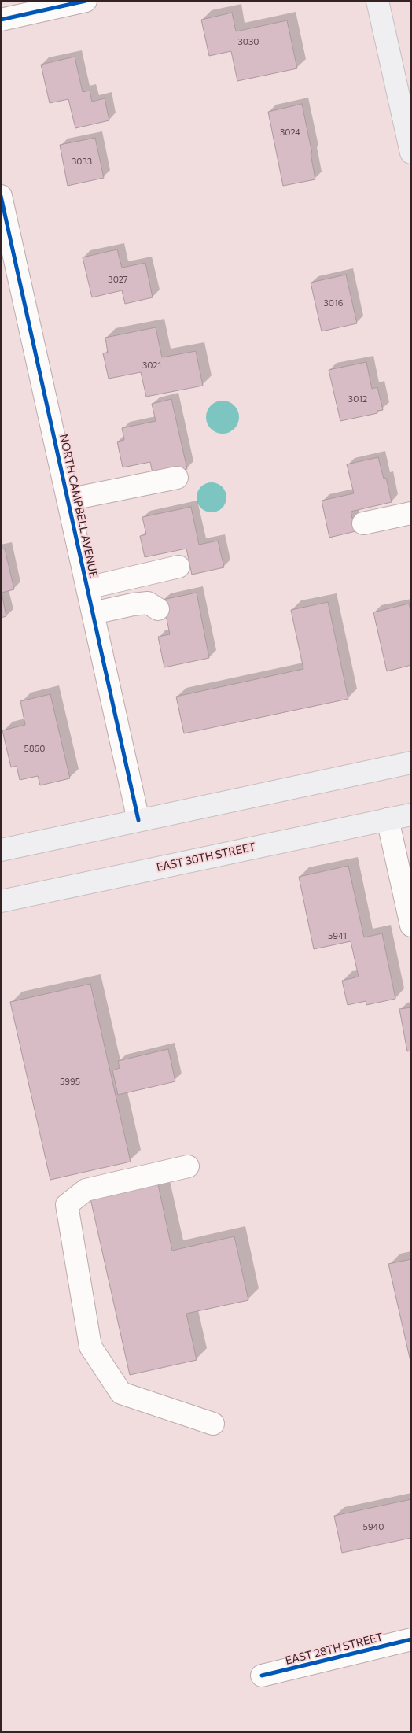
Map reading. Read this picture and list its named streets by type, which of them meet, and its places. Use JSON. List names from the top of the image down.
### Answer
{
  "streets": {
    "main road": ["EAST 30TH STREET"],
    "street": ["NORTH CAMPBELL AVENUE", "EAST 28TH STREET"]
  },
  "house_numbers": [
    "3030",
    "3024",
    "3033",
    "3027",
    "3016",
    "3021",
    "3012",
    "5860",
    "5941",
    "5995",
    "5940"
  ]
}
